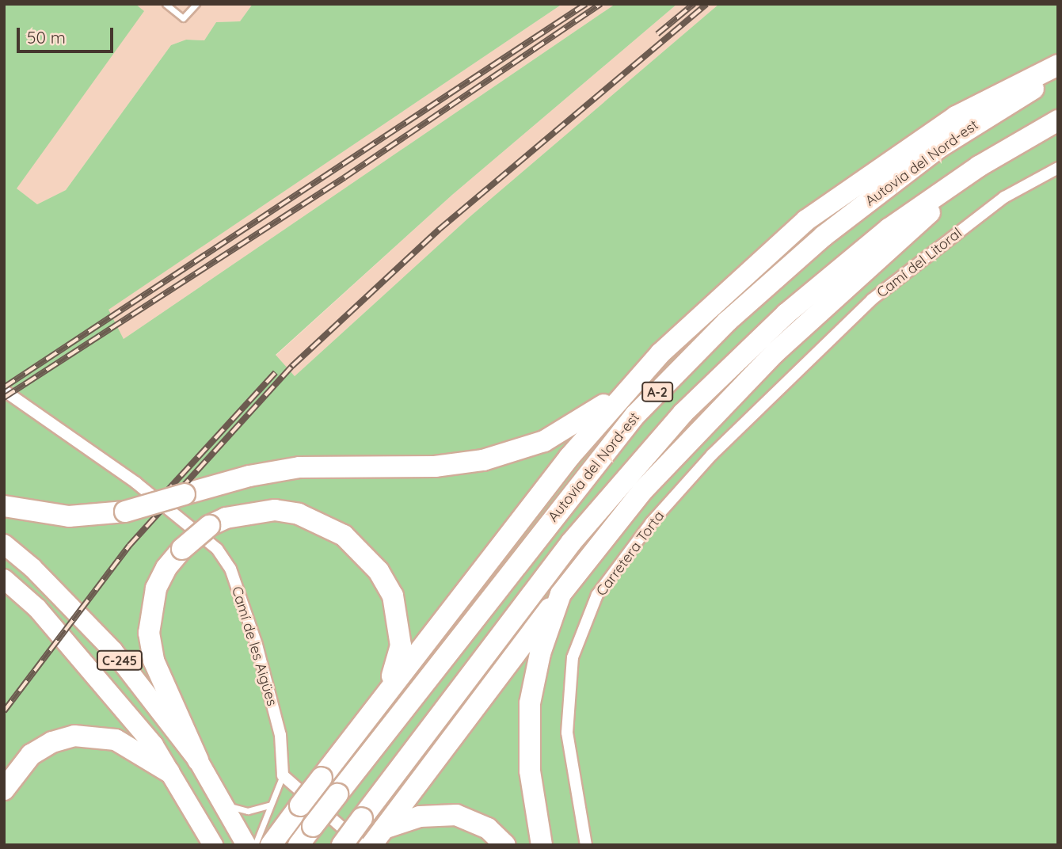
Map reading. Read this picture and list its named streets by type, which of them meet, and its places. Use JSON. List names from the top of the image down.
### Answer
{
  "streets": {
    "highway": ["Autovia del Nord-est", "A-2", "C-245"],
    "street": ["Camí del Litoral", "Carretera Torta", "Camí de les Aigües"]
  },
  "crossings": [
    ["Camí del Litoral", "Carretera Torta"]
  ],
  "scale_bar": "50 m"
}
